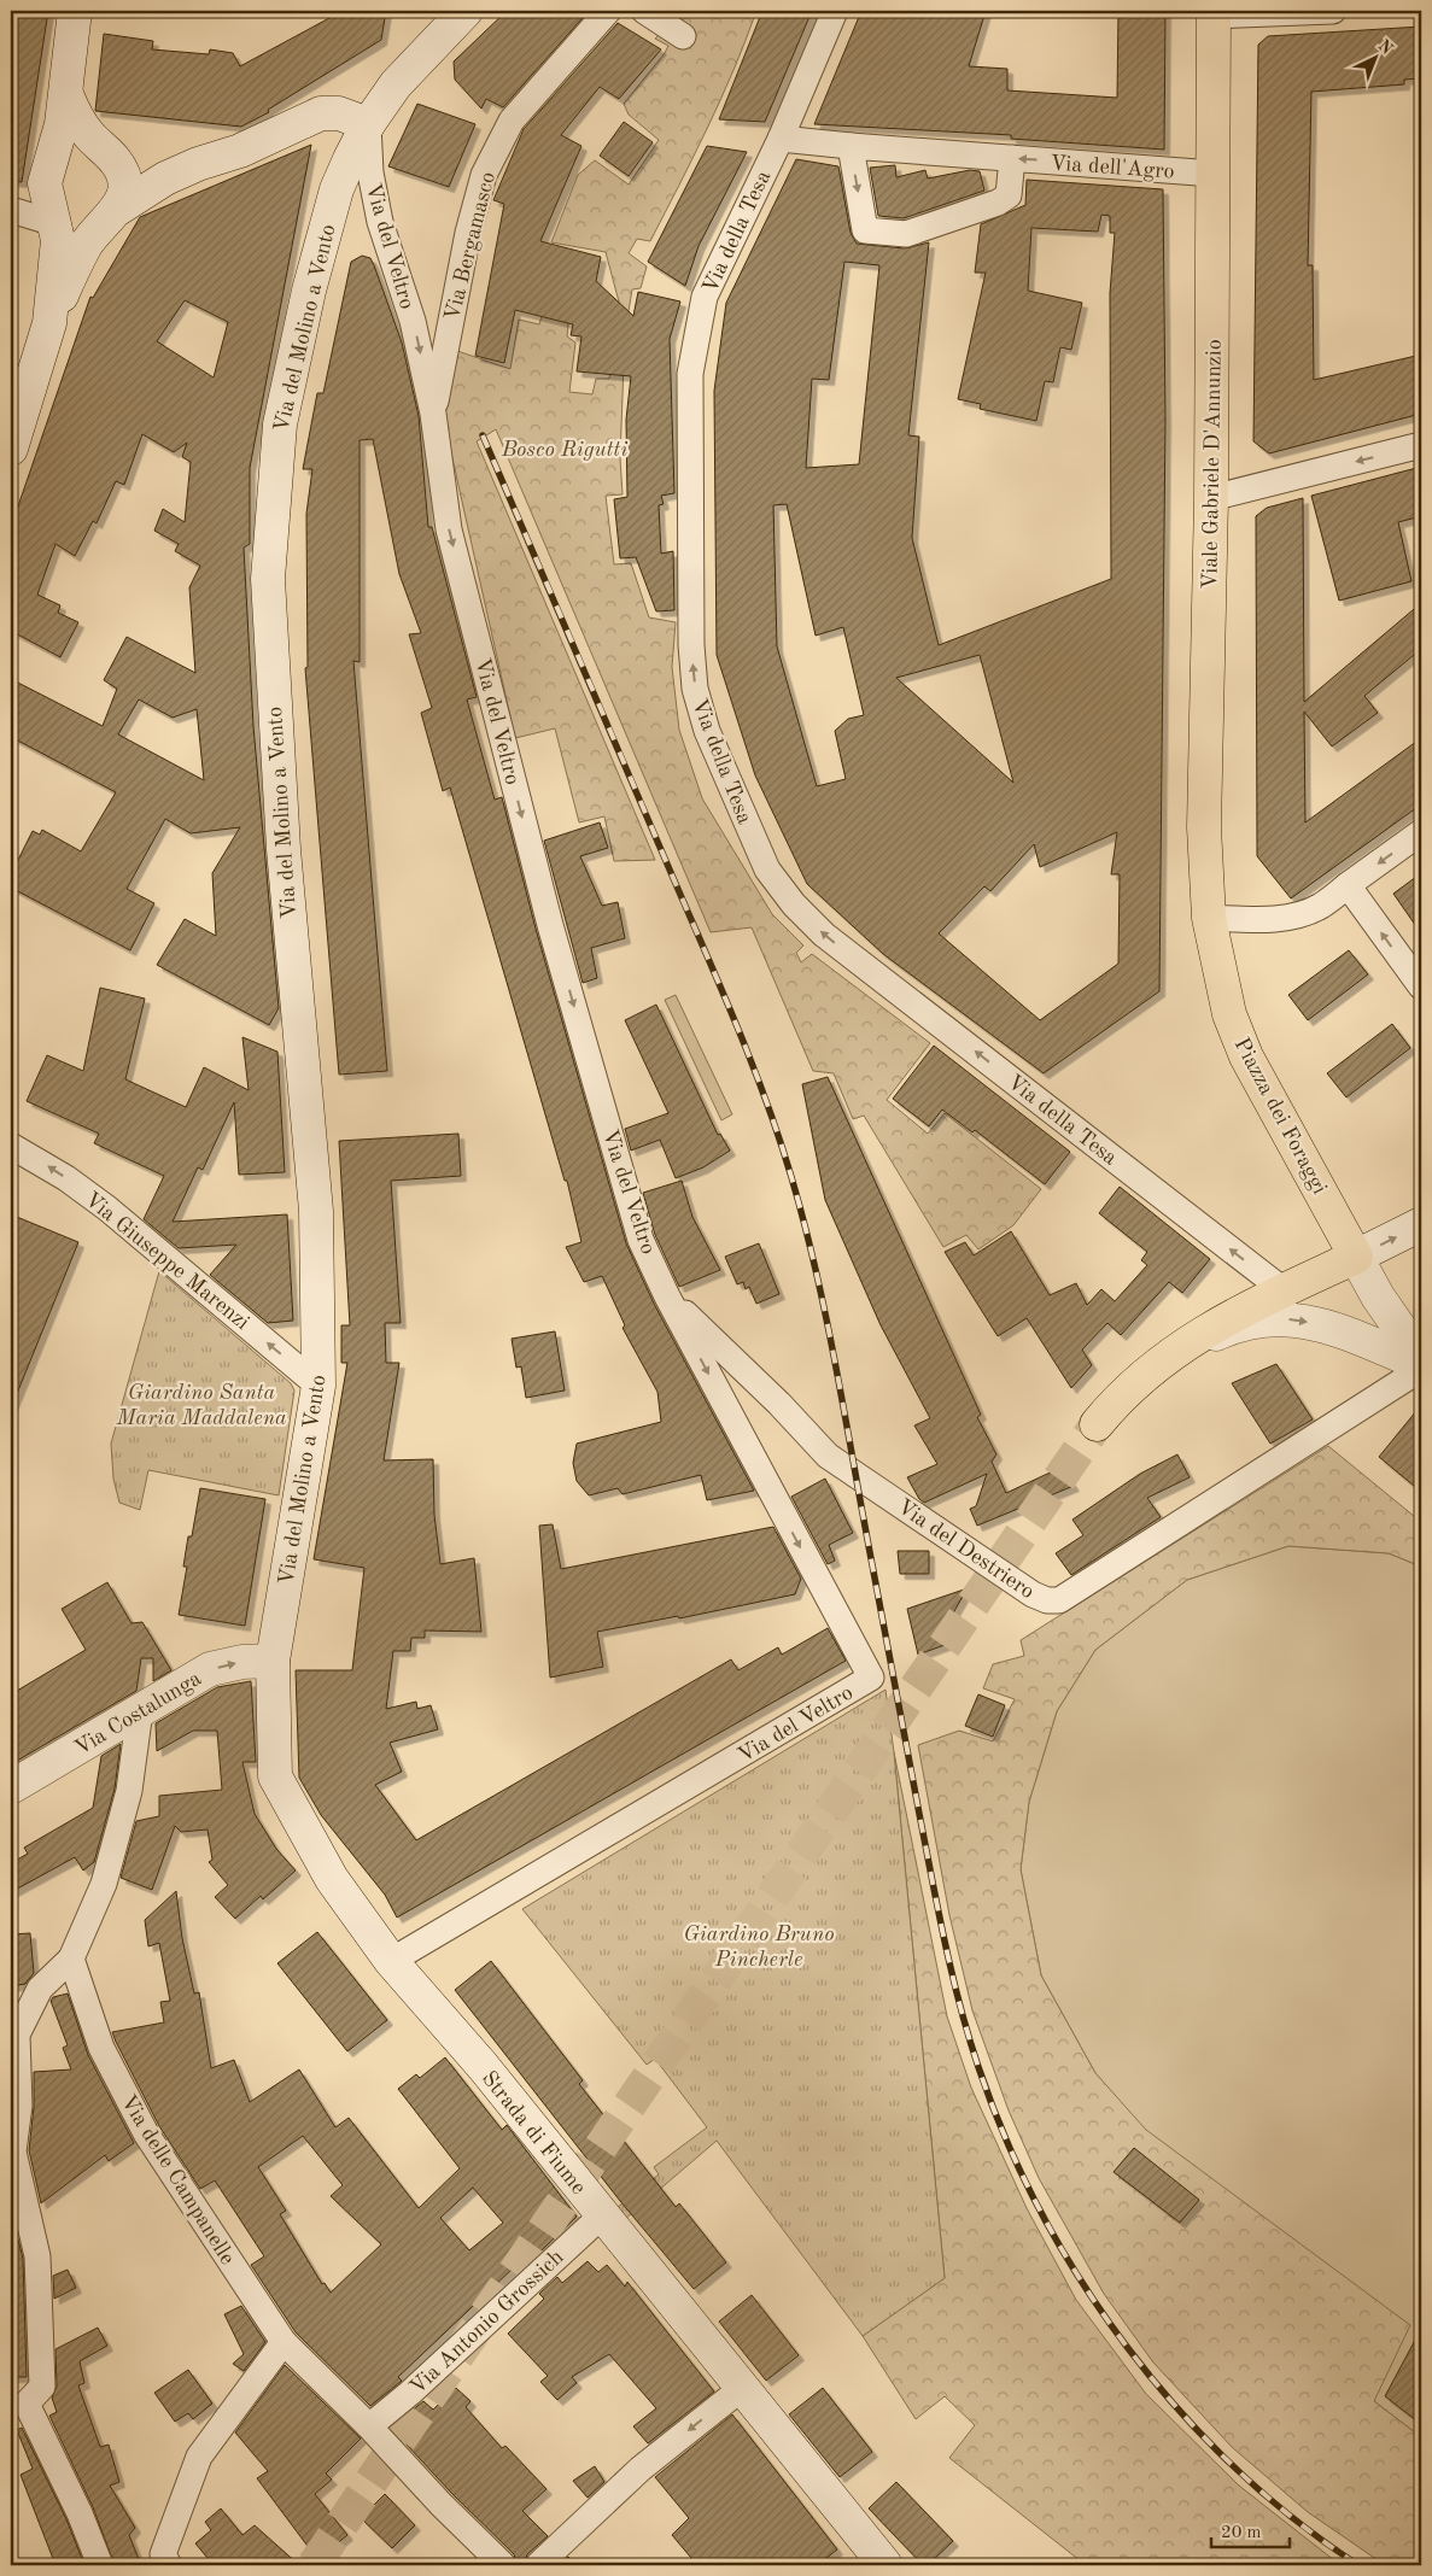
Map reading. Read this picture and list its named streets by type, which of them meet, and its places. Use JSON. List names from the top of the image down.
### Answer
{
  "streets": {
    "main road": [
      "Via del Molino a Vento",
      "Viale Gabriele D'Annunzio",
      "Piazza dei Foraggi",
      "Via Costalunga",
      "Strada di Fiume"
    ],
    "street": [
      "Via dell'Agro",
      "Via della Tesa",
      "Via del Veltro",
      "Via Bergamasco",
      "Via Giuseppe Marenzi",
      "Via del Destriero",
      "Via delle Campanelle",
      "Via Antonio Grossich"
    ]
  },
  "crossings": [
    ["Via dell'Agro", "Via della Tesa"],
    ["Via dell'Agro", "Viale Gabriele D'Annunzio"],
    ["Via del Veltro", "Via Bergamasco"],
    ["Via del Veltro", "Via del Molino a Vento"],
    ["Via del Veltro", "Via del Destriero"],
    ["Via del Veltro", "Strada di Fiume"],
    ["Via del Molino a Vento", "Via Giuseppe Marenzi"],
    ["Via del Molino a Vento", "Via Costalunga"],
    ["Via del Molino a Vento", "Strada di Fiume"],
    ["Viale Gabriele D'Annunzio", "Piazza dei Foraggi"],
    ["Via Costalunga", "Strada di Fiume"],
    ["Strada di Fiume", "Via Antonio Grossich"],
    ["Via delle Campanelle", "Via Antonio Grossich"]
  ],
  "one_way": [
    "Via dell'Agro",
    "Via della Tesa",
    "Via del Veltro",
    "Via Giuseppe Marenzi",
    "Via Costalunga"
  ],
  "parks": ["Bosco Rigutti", "Giardino Santa Maria Maddalena", "Giardino Bruno Pincherle"],
  "scale_bar": "20 m",
  "north": "top right"
}
